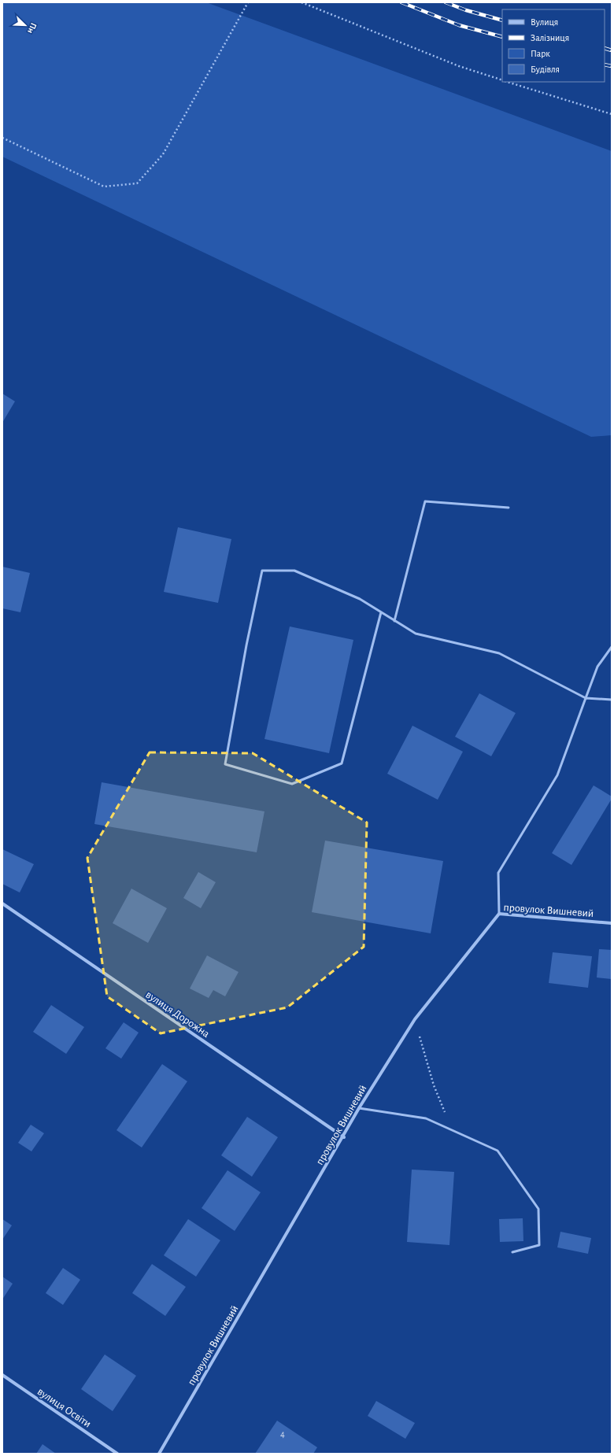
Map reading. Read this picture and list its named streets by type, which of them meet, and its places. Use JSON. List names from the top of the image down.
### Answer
{
  "streets": {
    "street": ["провулок Вишневий", "вулиця Дорожна", "вулиця Освіти"]
  },
  "crossings": [
    ["провулок Вишневий", "вулиця Дорожна"]
  ],
  "house_numbers": ["4"],
  "legend": [
    "Вулиця",
    "Залізниця",
    "Парк",
    "Будівля"
  ],
  "north": "bottom right"
}
